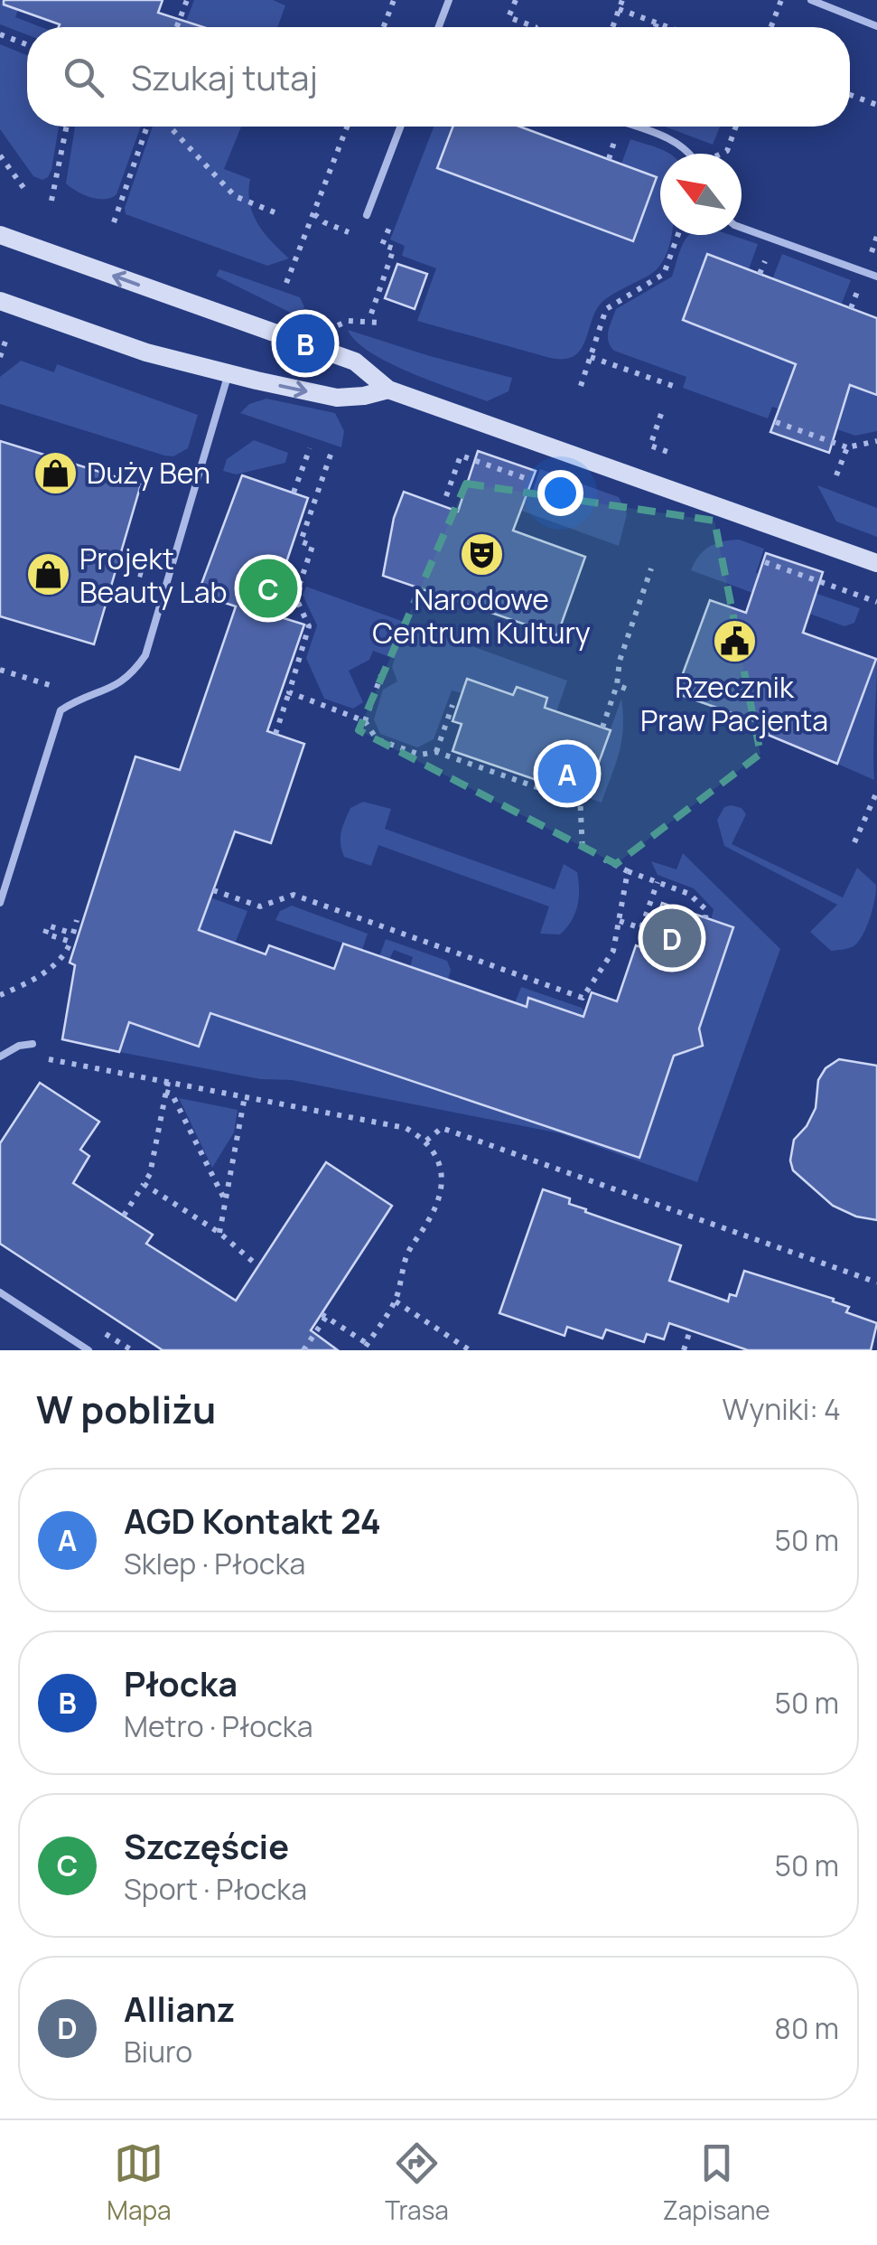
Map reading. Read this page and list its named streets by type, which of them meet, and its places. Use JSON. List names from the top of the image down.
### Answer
{
  "places": {
    "shop": ["Duży Ben", "Projekt Beauty Lab"],
    "theatre": ["Narodowe Centrum Kultury"],
    "public building": ["Rzecznik Praw Pacjenta"]
  },
  "north": "top left",
  "page": {
    "search": "Szukaj tutaj",
    "pins": [
      "B",
      "C",
      "A",
      "D"
    ],
    "heading": ["W pobliżu", "Wyniki: 4"],
    "list": [
      {
        "mark": "A",
        "name": "AGD Kontakt 24",
        "note": "Sklep · Płocka",
        "value": "50 m"
      },
      {
        "mark": "B",
        "name": "Płocka",
        "note": "Metro · Płocka",
        "value": "50 m"
      },
      {
        "mark": "C",
        "name": "Szczęście",
        "note": "Sport · Płocka",
        "value": "50 m"
      },
      {
        "mark": "D",
        "name": "Allianz",
        "note": "Biuro",
        "value": "80 m"
      }
    ],
    "nav": ["Mapa", "Trasa", "Zapisane"]
  }
}
